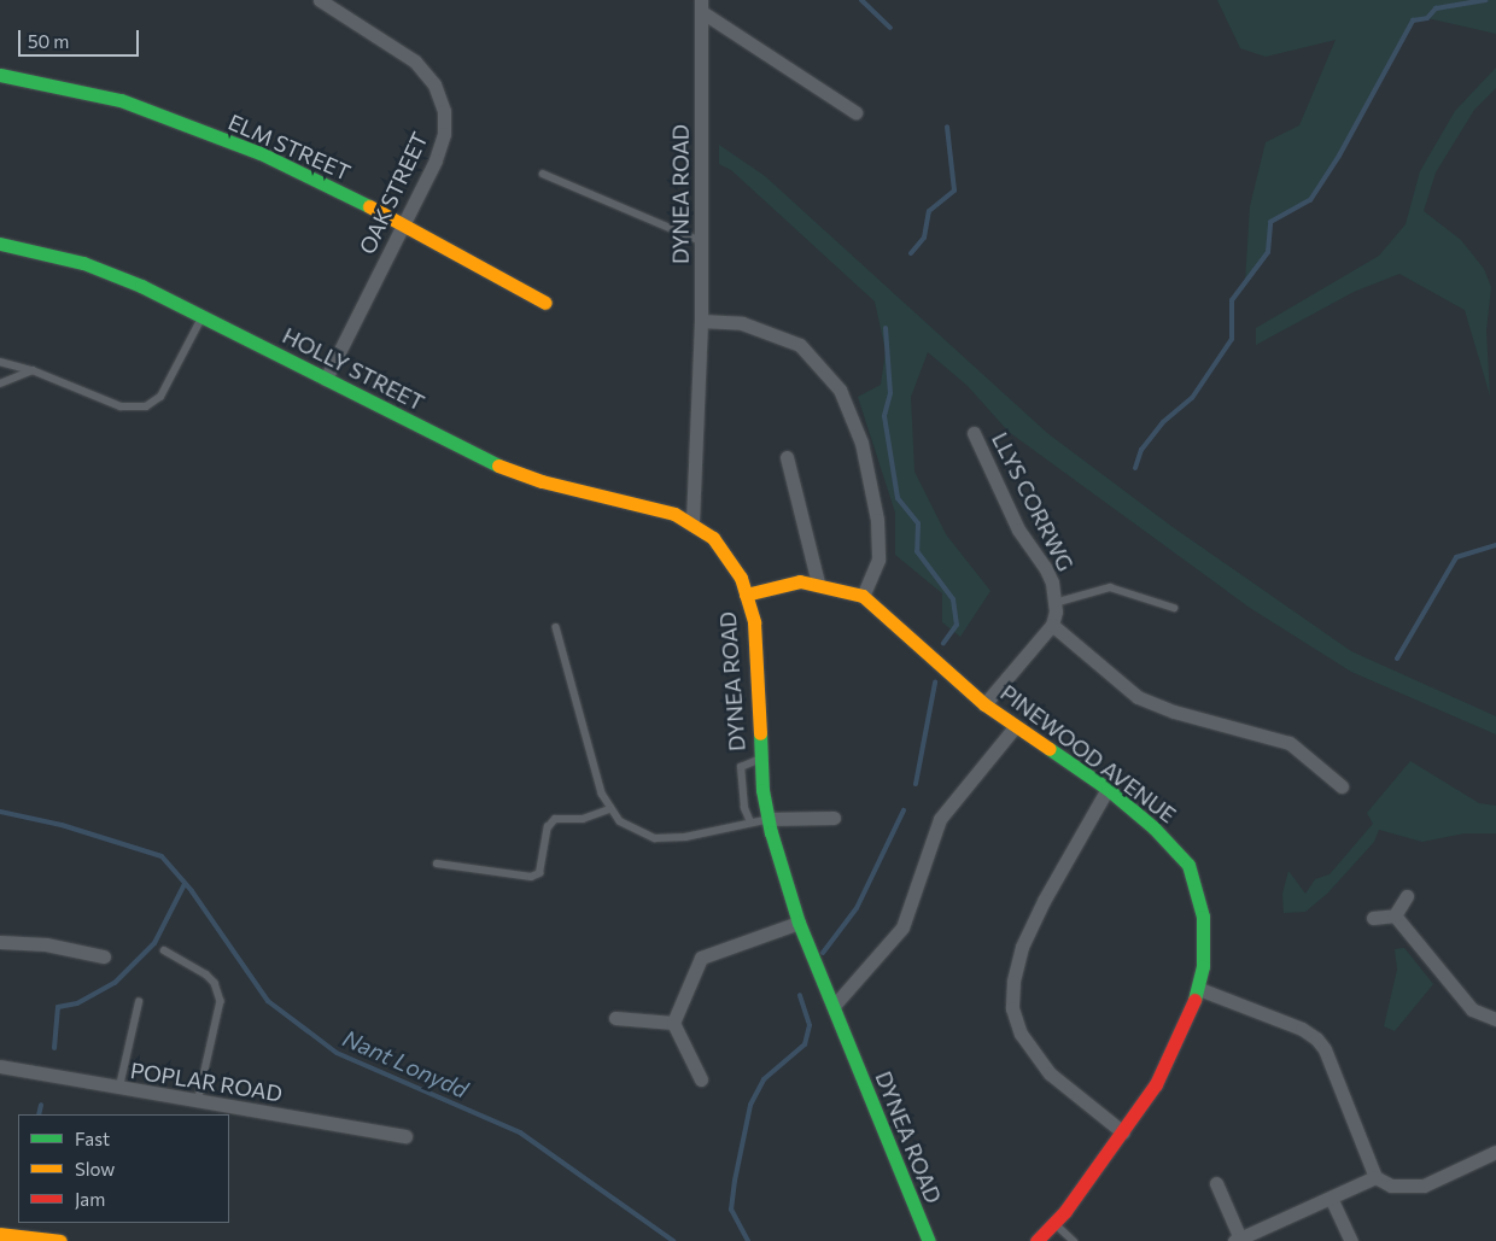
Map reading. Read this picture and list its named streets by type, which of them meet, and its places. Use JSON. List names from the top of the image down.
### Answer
{
  "streets": {
    "main road": [
      "ELM STREET",
      "DYNEA ROAD",
      "HOLLY STREET",
      "PINEWOOD AVENUE"
    ],
    "street": ["OAK STREET", "LLYS CORRWG", "POPLAR ROAD"]
  },
  "crossings": [
    ["ELM STREET", "OAK STREET"],
    ["OAK STREET", "HOLLY STREET"],
    ["DYNEA ROAD", "HOLLY STREET"],
    ["DYNEA ROAD", "PINEWOOD AVENUE"]
  ],
  "water": ["Nant Lonydd"],
  "legend": ["Fast", "Slow", "Jam"],
  "scale_bar": "50 m"
}
